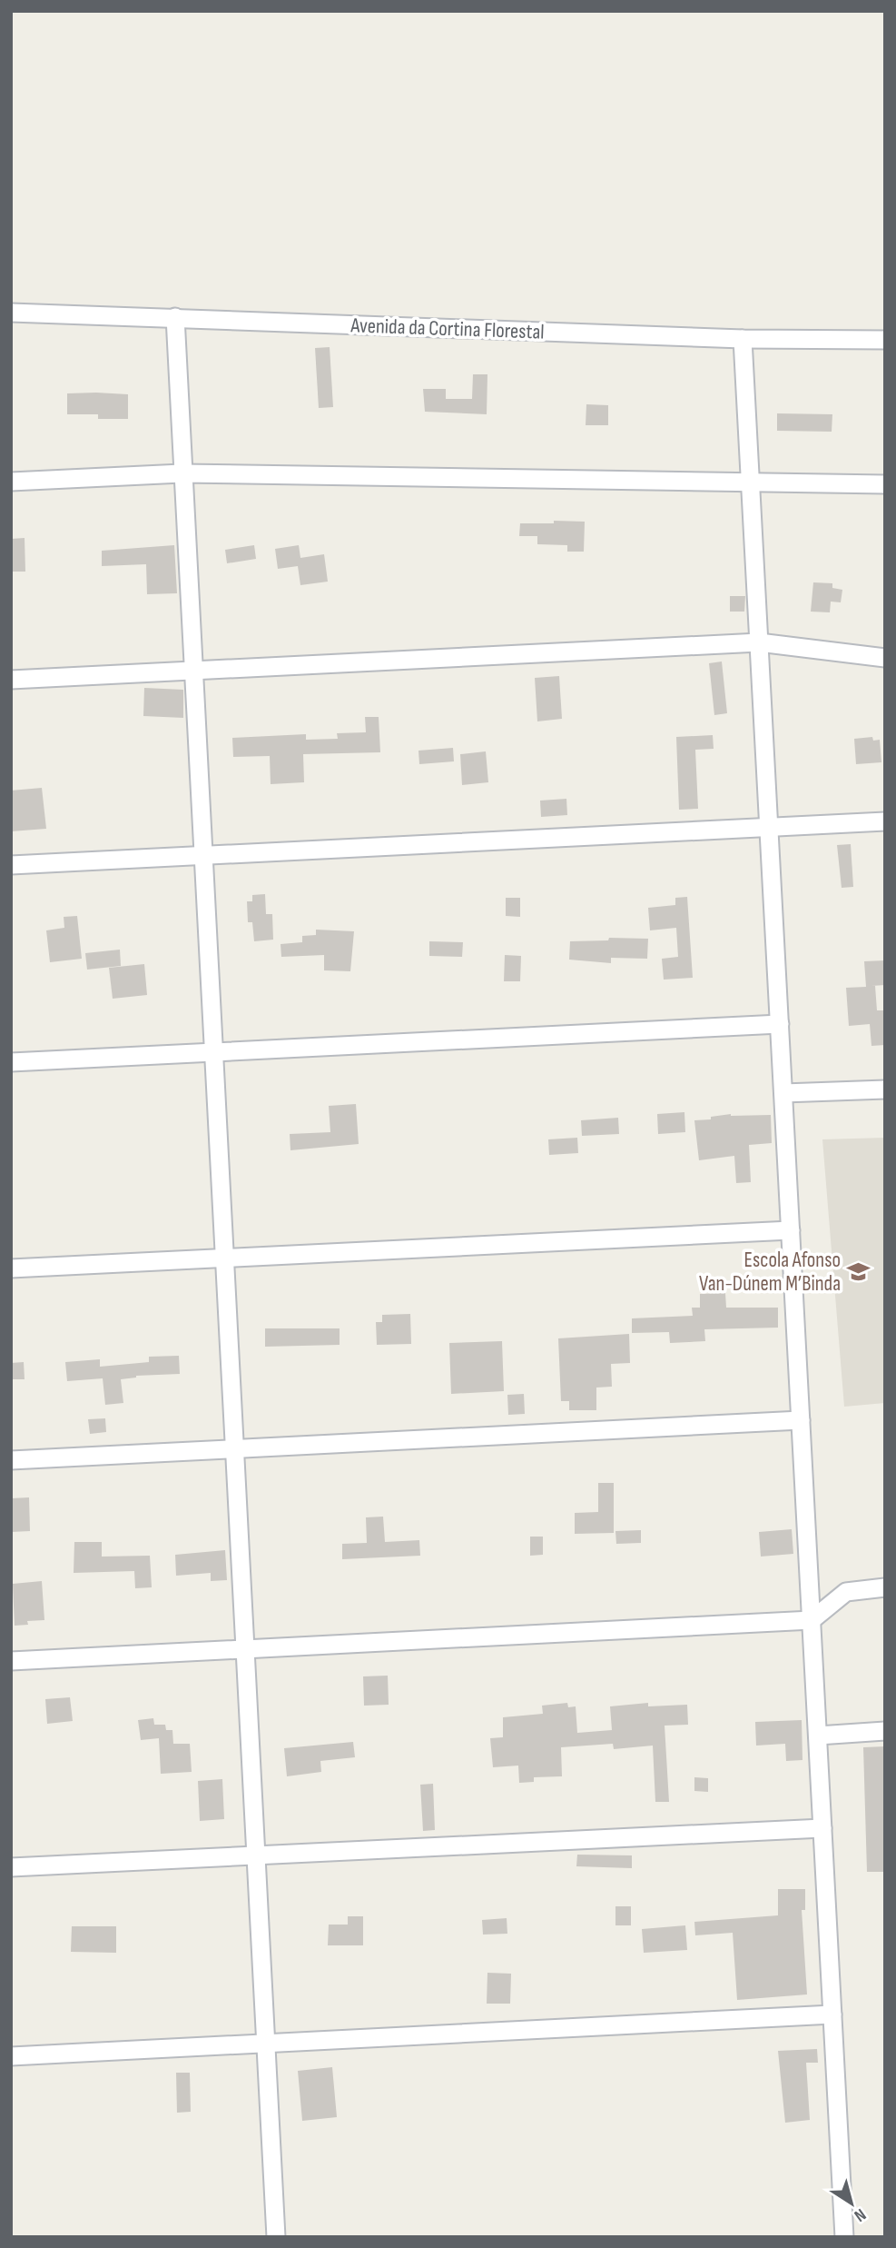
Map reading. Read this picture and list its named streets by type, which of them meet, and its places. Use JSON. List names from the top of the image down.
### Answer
{
  "streets": {
    "street": ["Avenida da Cortina Florestal"]
  },
  "places": {
    "school or university": ["Escola Afonso Van-Dúnem M’Binda"]
  },
  "north": "bottom right"
}
